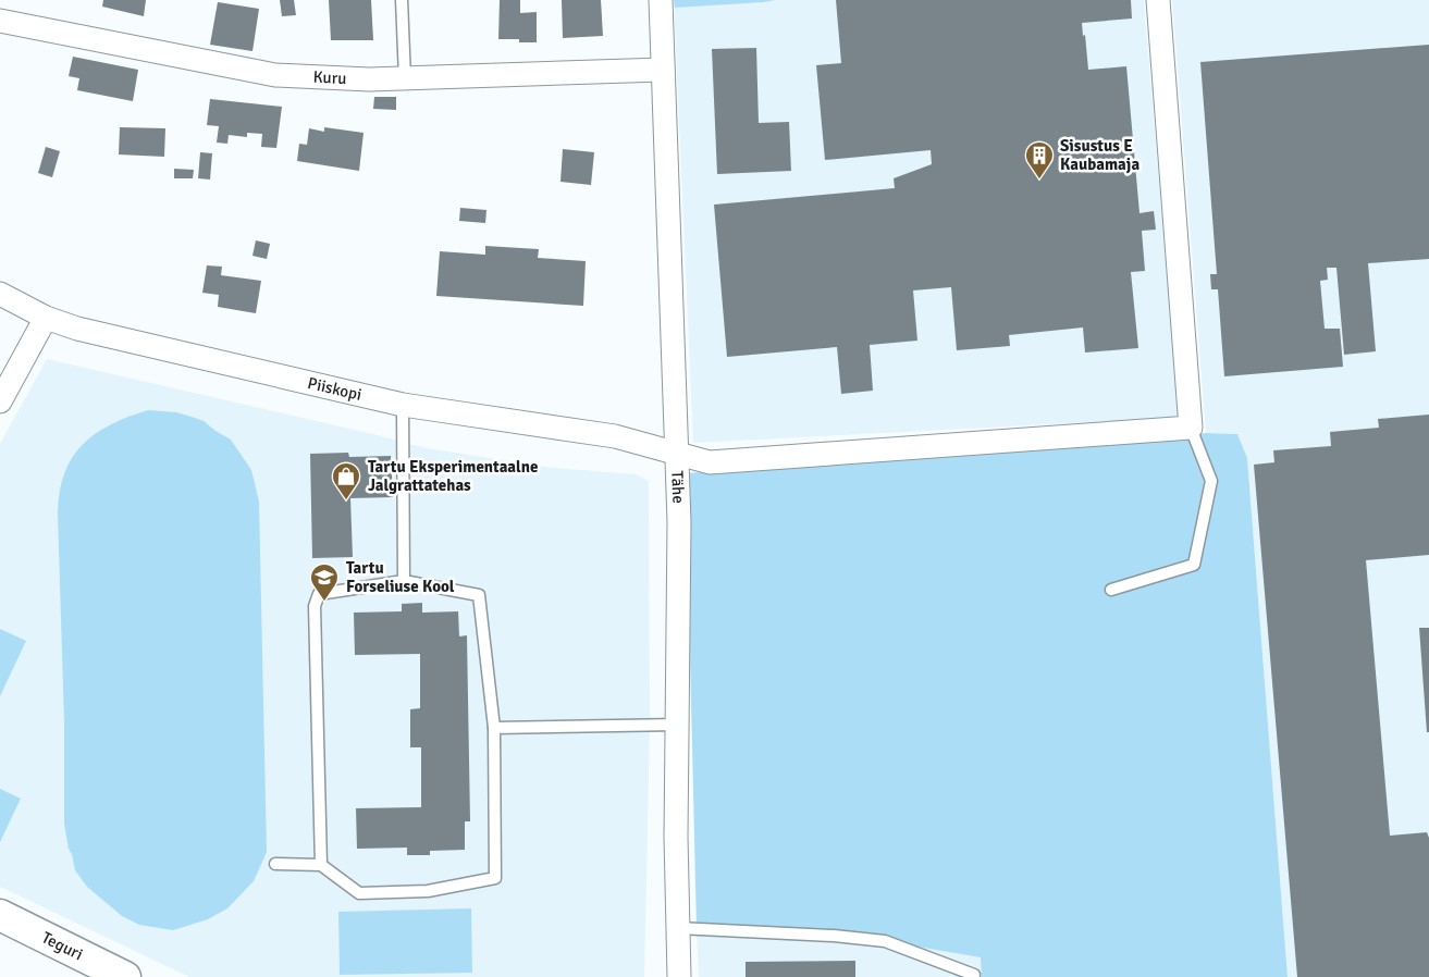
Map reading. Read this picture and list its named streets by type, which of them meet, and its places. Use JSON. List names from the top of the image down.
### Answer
{
  "streets": {
    "street": [
      "Kuru",
      "Piiskopi",
      "Tähe",
      "Teguri"
    ]
  },
  "crossings": [
    ["Kuru", "Tähe"],
    ["Piiskopi", "Tähe"]
  ],
  "places": {
    "building": ["Sisustus E Kaubamaja"],
    "shop": ["Tartu Eksperimentaalne Jalgrattatehas"],
    "school or university": ["Tartu Forseliuse Kool"]
  }
}
